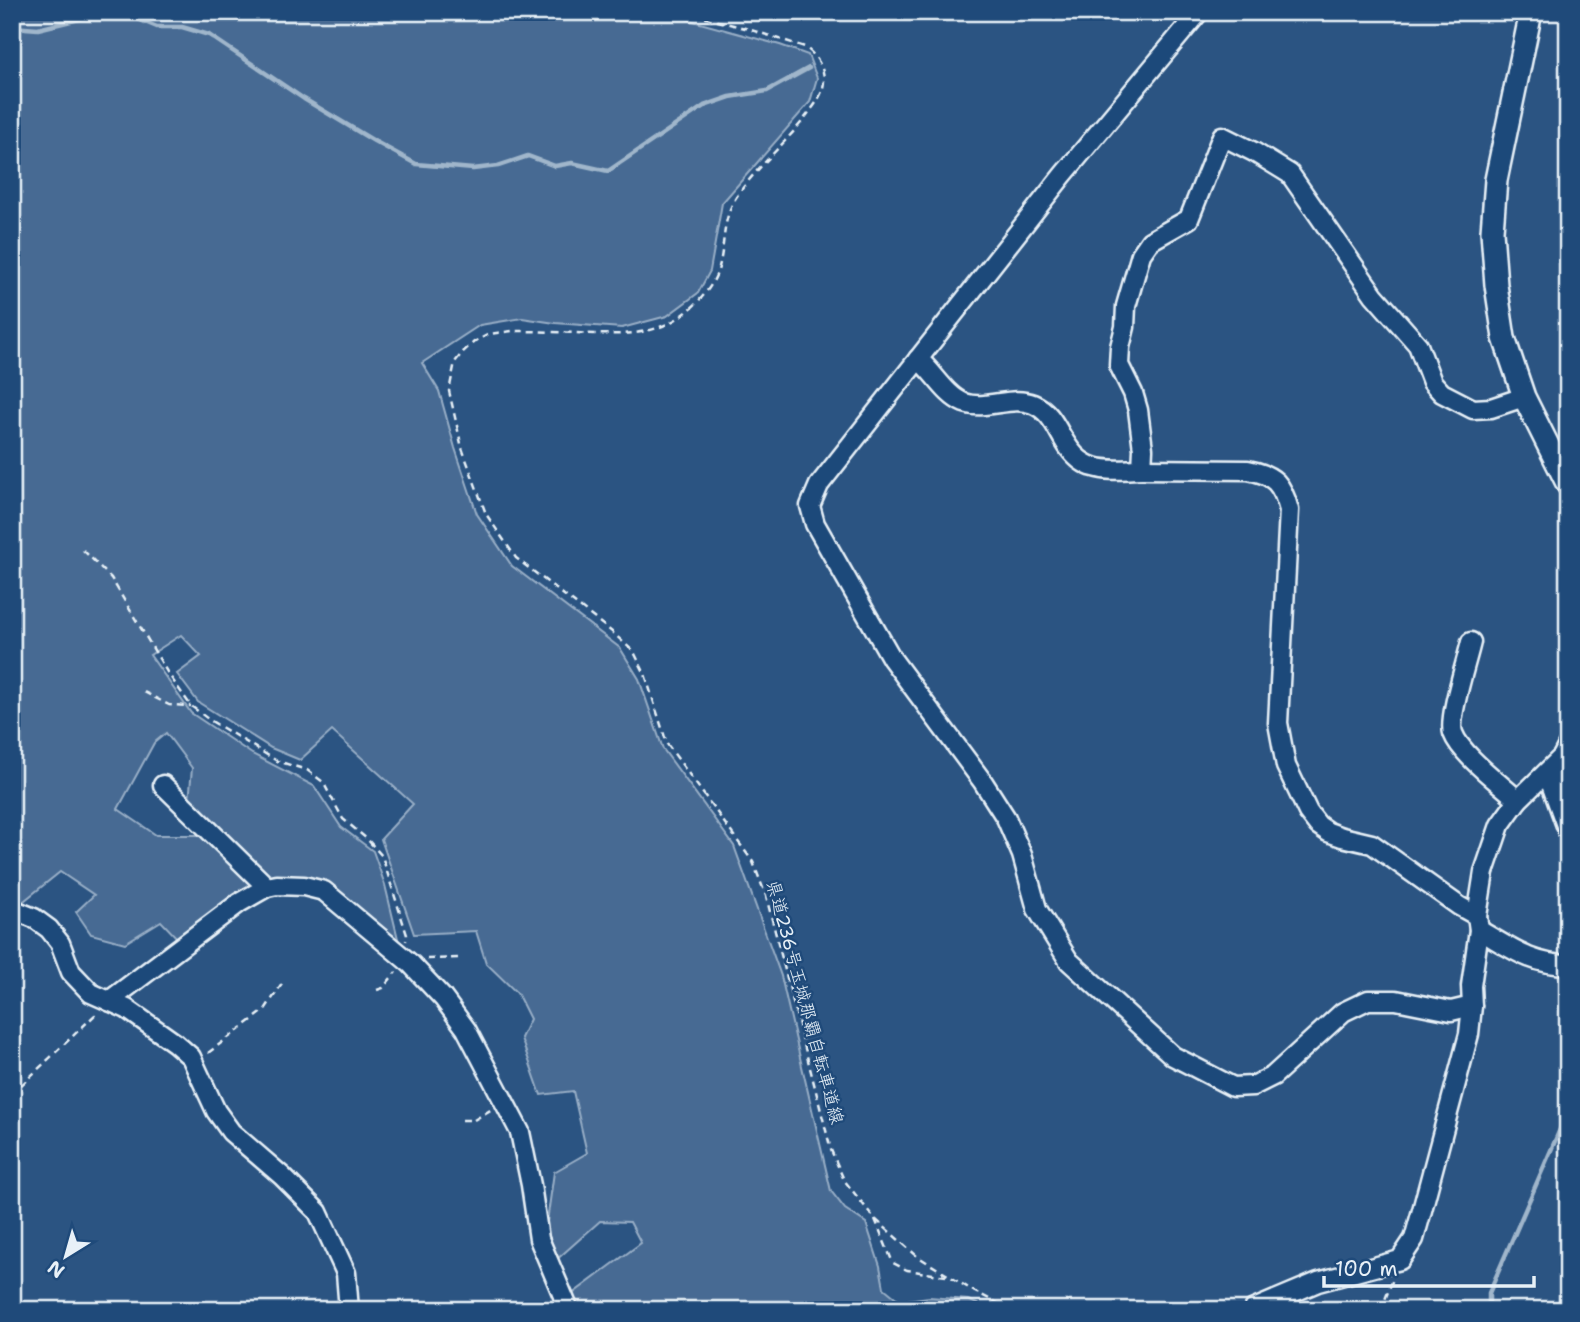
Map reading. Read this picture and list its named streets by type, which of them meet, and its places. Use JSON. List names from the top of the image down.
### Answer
{
  "streets": {
    "path": ["県道236号玉城那覇自転車道線"]
  },
  "scale_bar": "100 m",
  "north": "bottom left"
}
